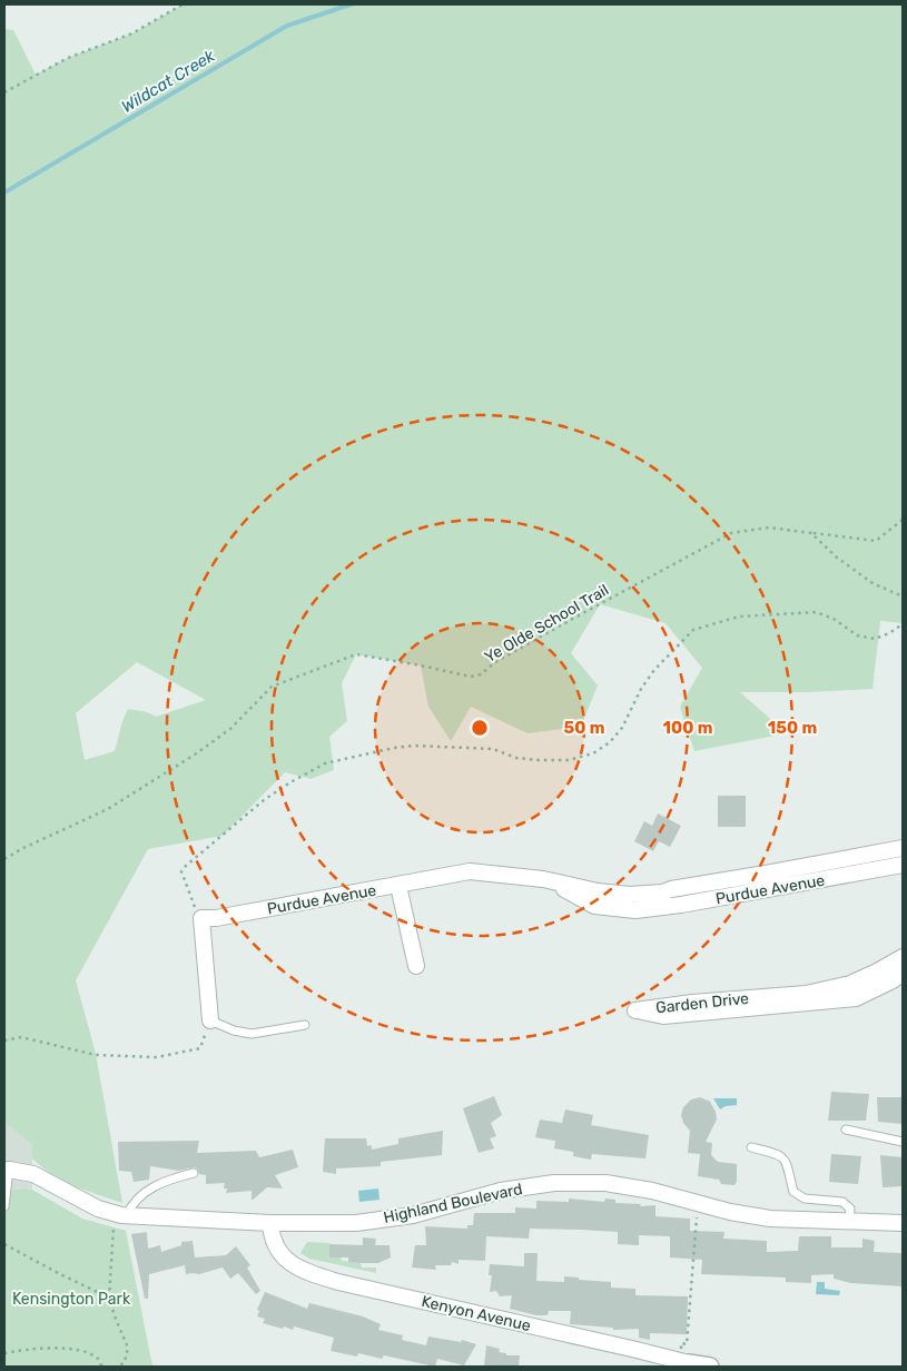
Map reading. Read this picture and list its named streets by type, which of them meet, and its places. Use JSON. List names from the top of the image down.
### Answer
{
  "streets": {
    "street": [
      "Purdue Avenue",
      "Garden Drive",
      "Highland Boulevard",
      "Kenyon Avenue"
    ],
    "path": ["Ye Olde School Trail"]
  },
  "crossings": [
    ["Highland Boulevard", "Kenyon Avenue"]
  ],
  "water": ["Wildcat Creek"],
  "parks": ["Kensington Park"],
  "rings": ["50 m", "100 m", "150 m"]
}
